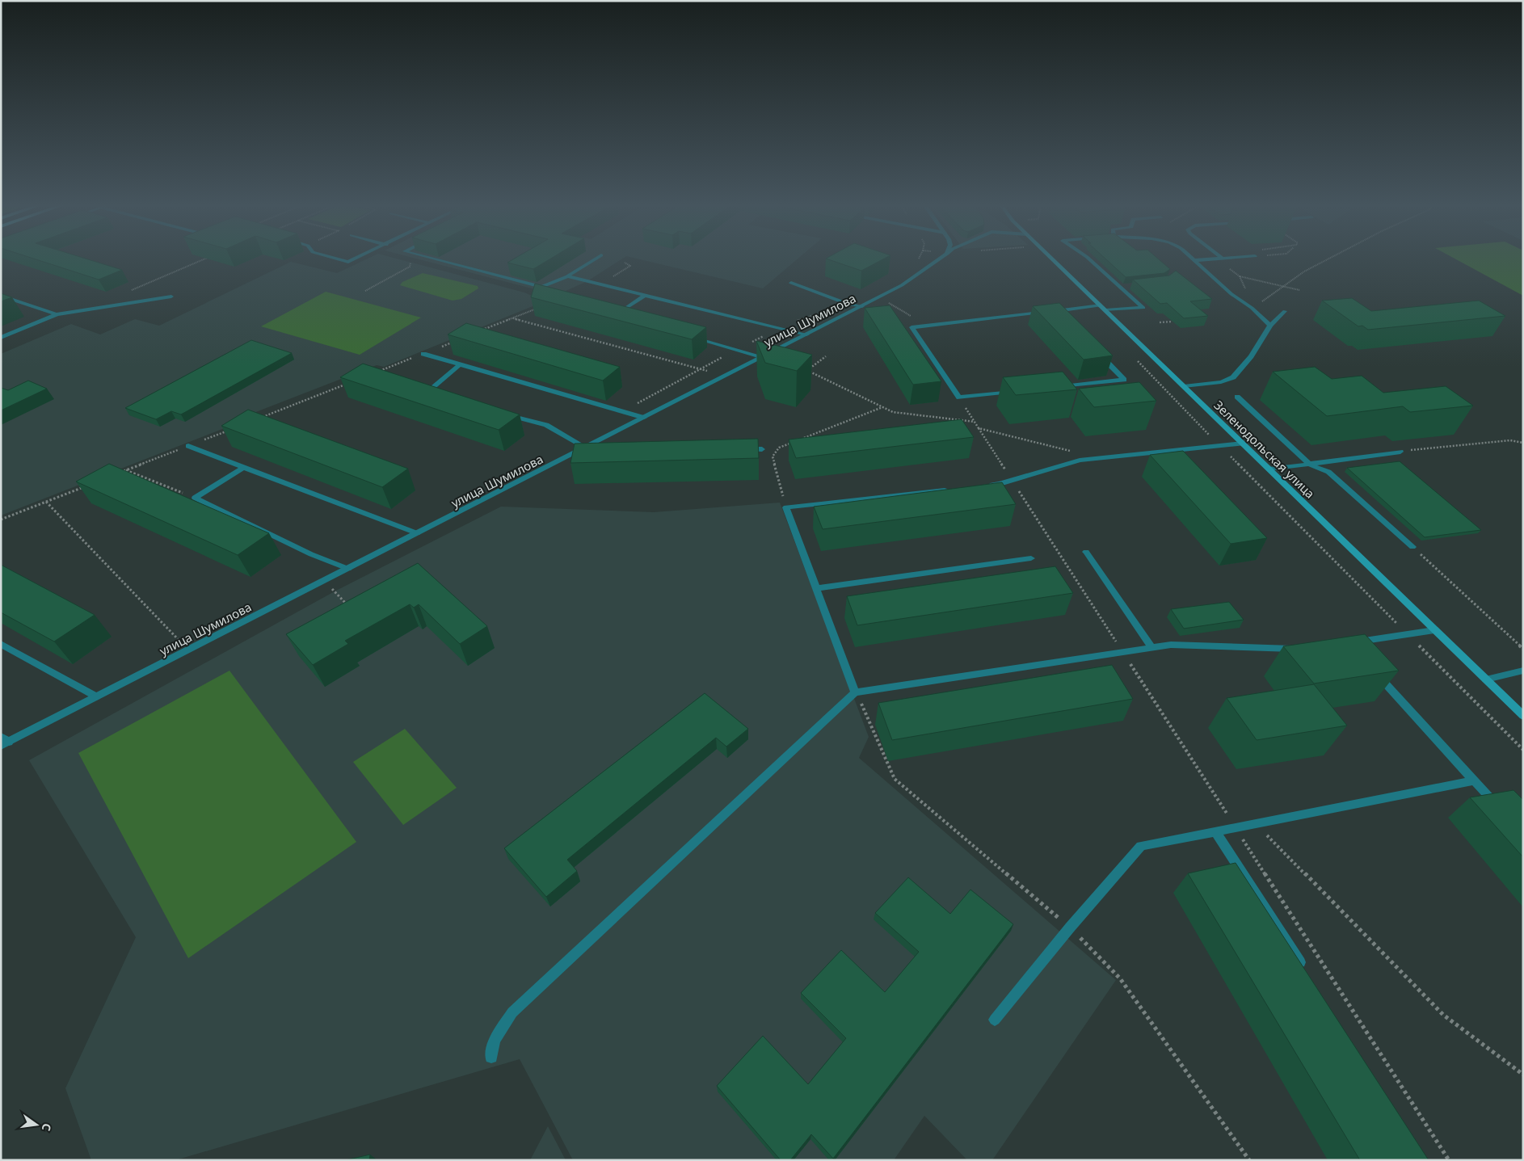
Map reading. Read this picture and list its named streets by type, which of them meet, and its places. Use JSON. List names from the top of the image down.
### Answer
{
  "streets": {
    "street": ["улица Шумилова", "Зеленодольская улица"]
  },
  "north": "right"
}
